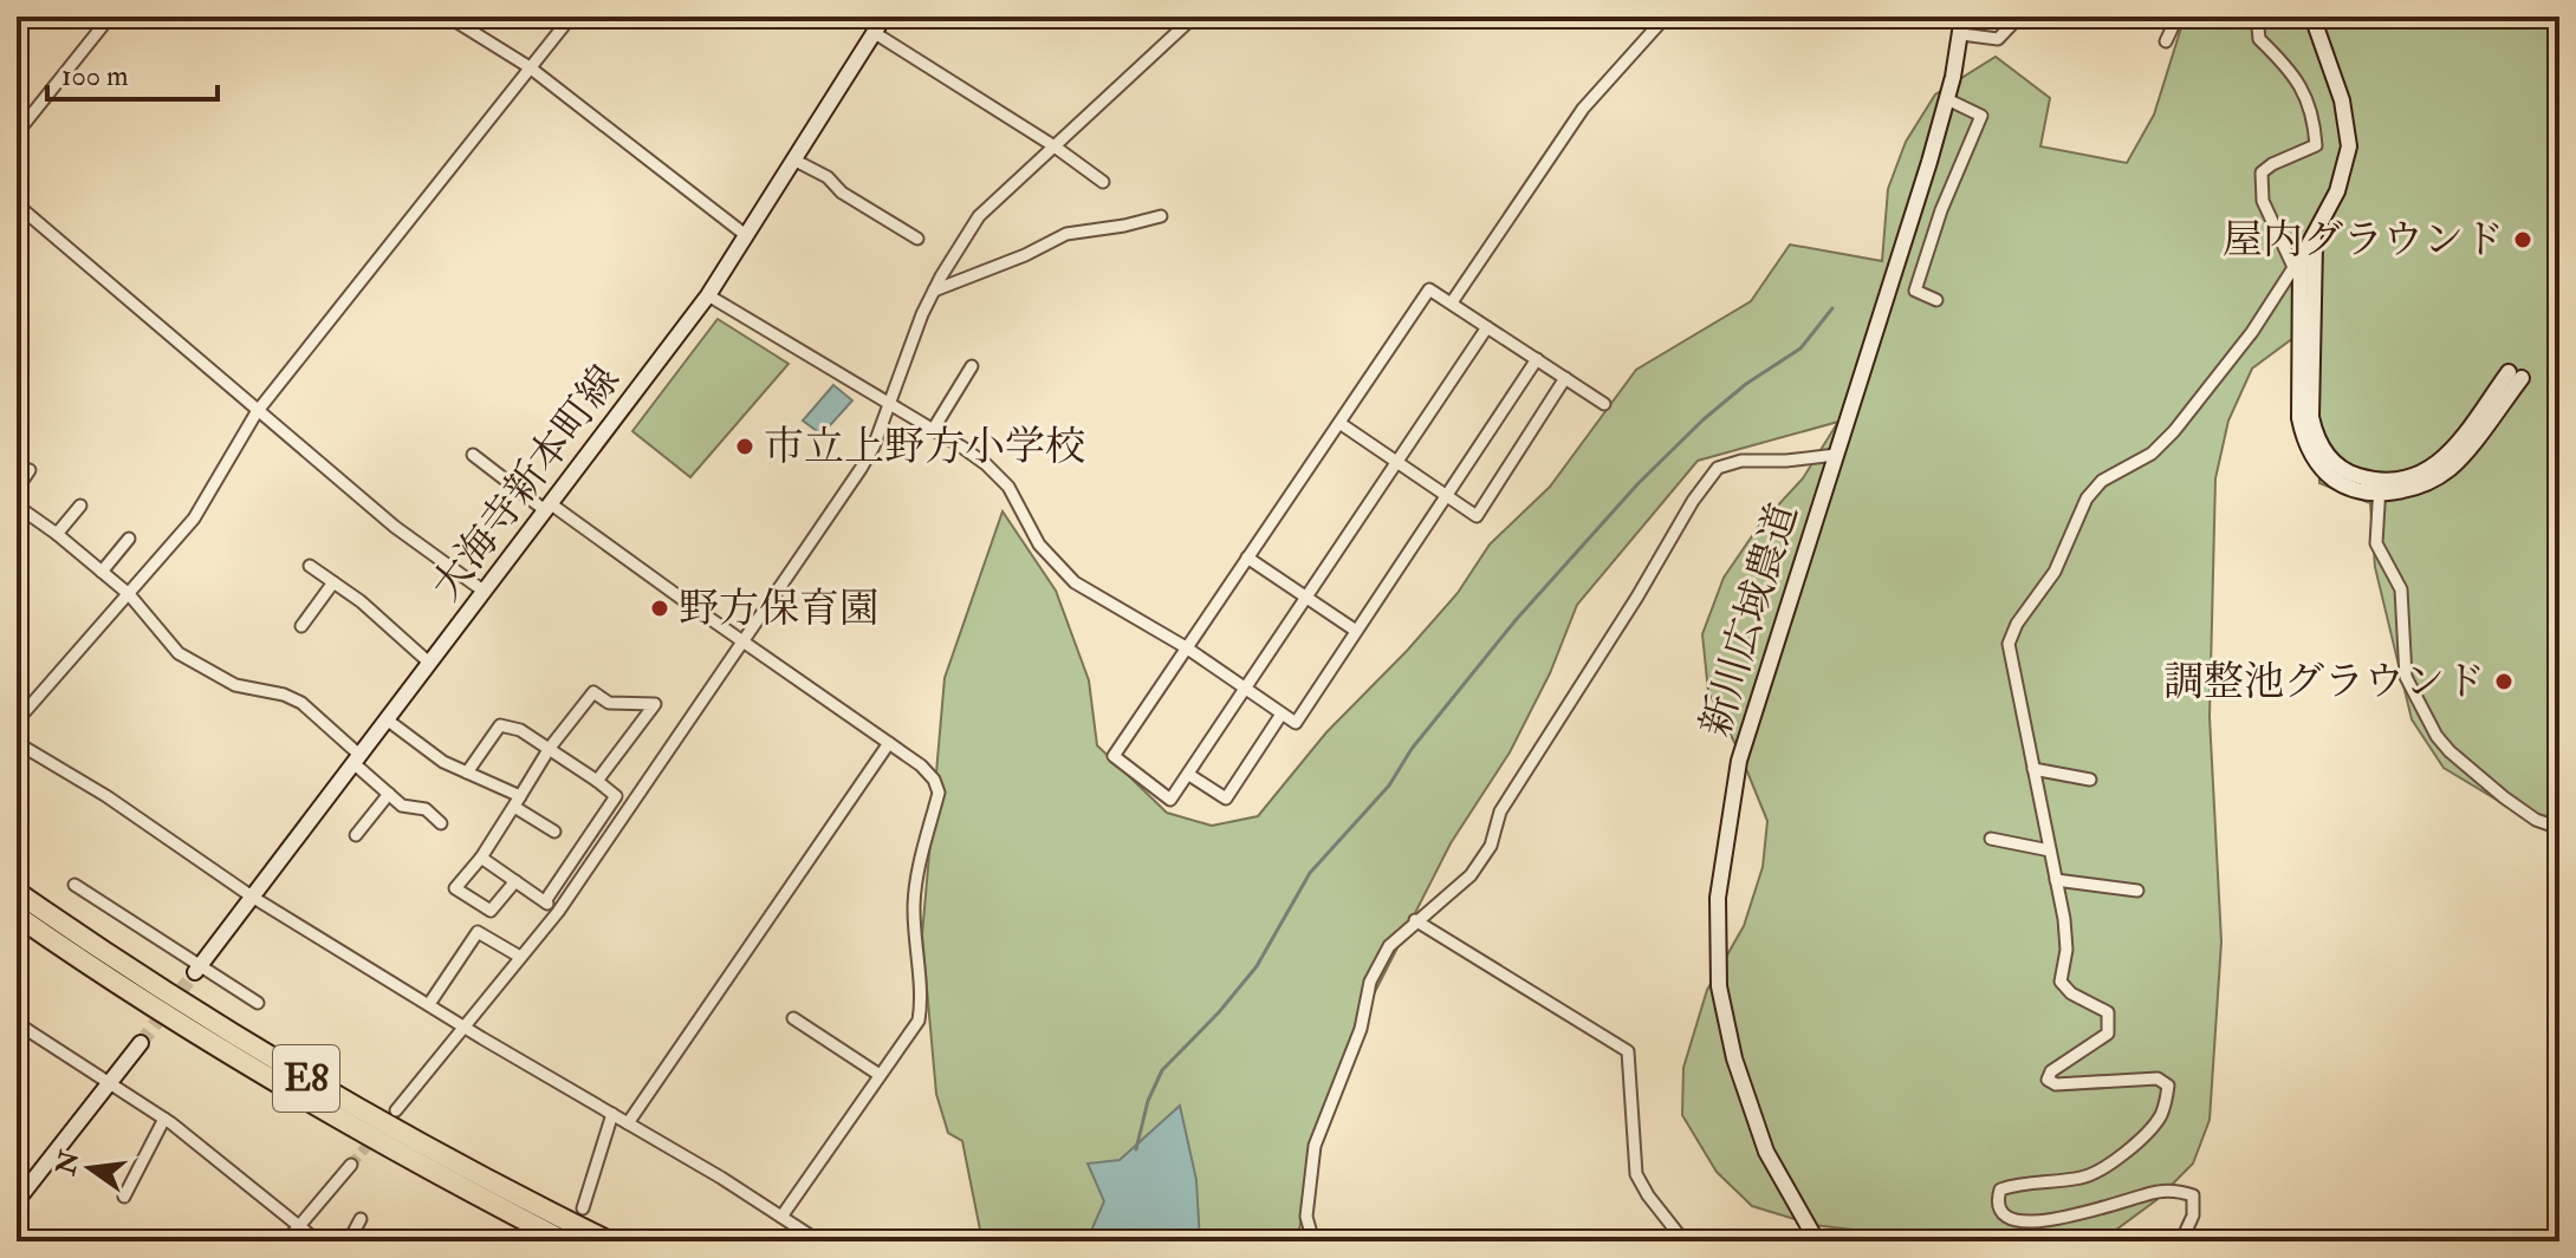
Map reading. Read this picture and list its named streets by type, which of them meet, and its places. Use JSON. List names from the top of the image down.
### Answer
{
  "streets": {
    "highway": ["E8"],
    "street": ["大海寺新本町線", "新川広域農道"]
  },
  "places": [
    "屋内グラウンド",
    "市立上野方小学校",
    "野方保育園",
    "調整池グラウンド"
  ],
  "scale_bar": "100 m",
  "north": "left"
}
